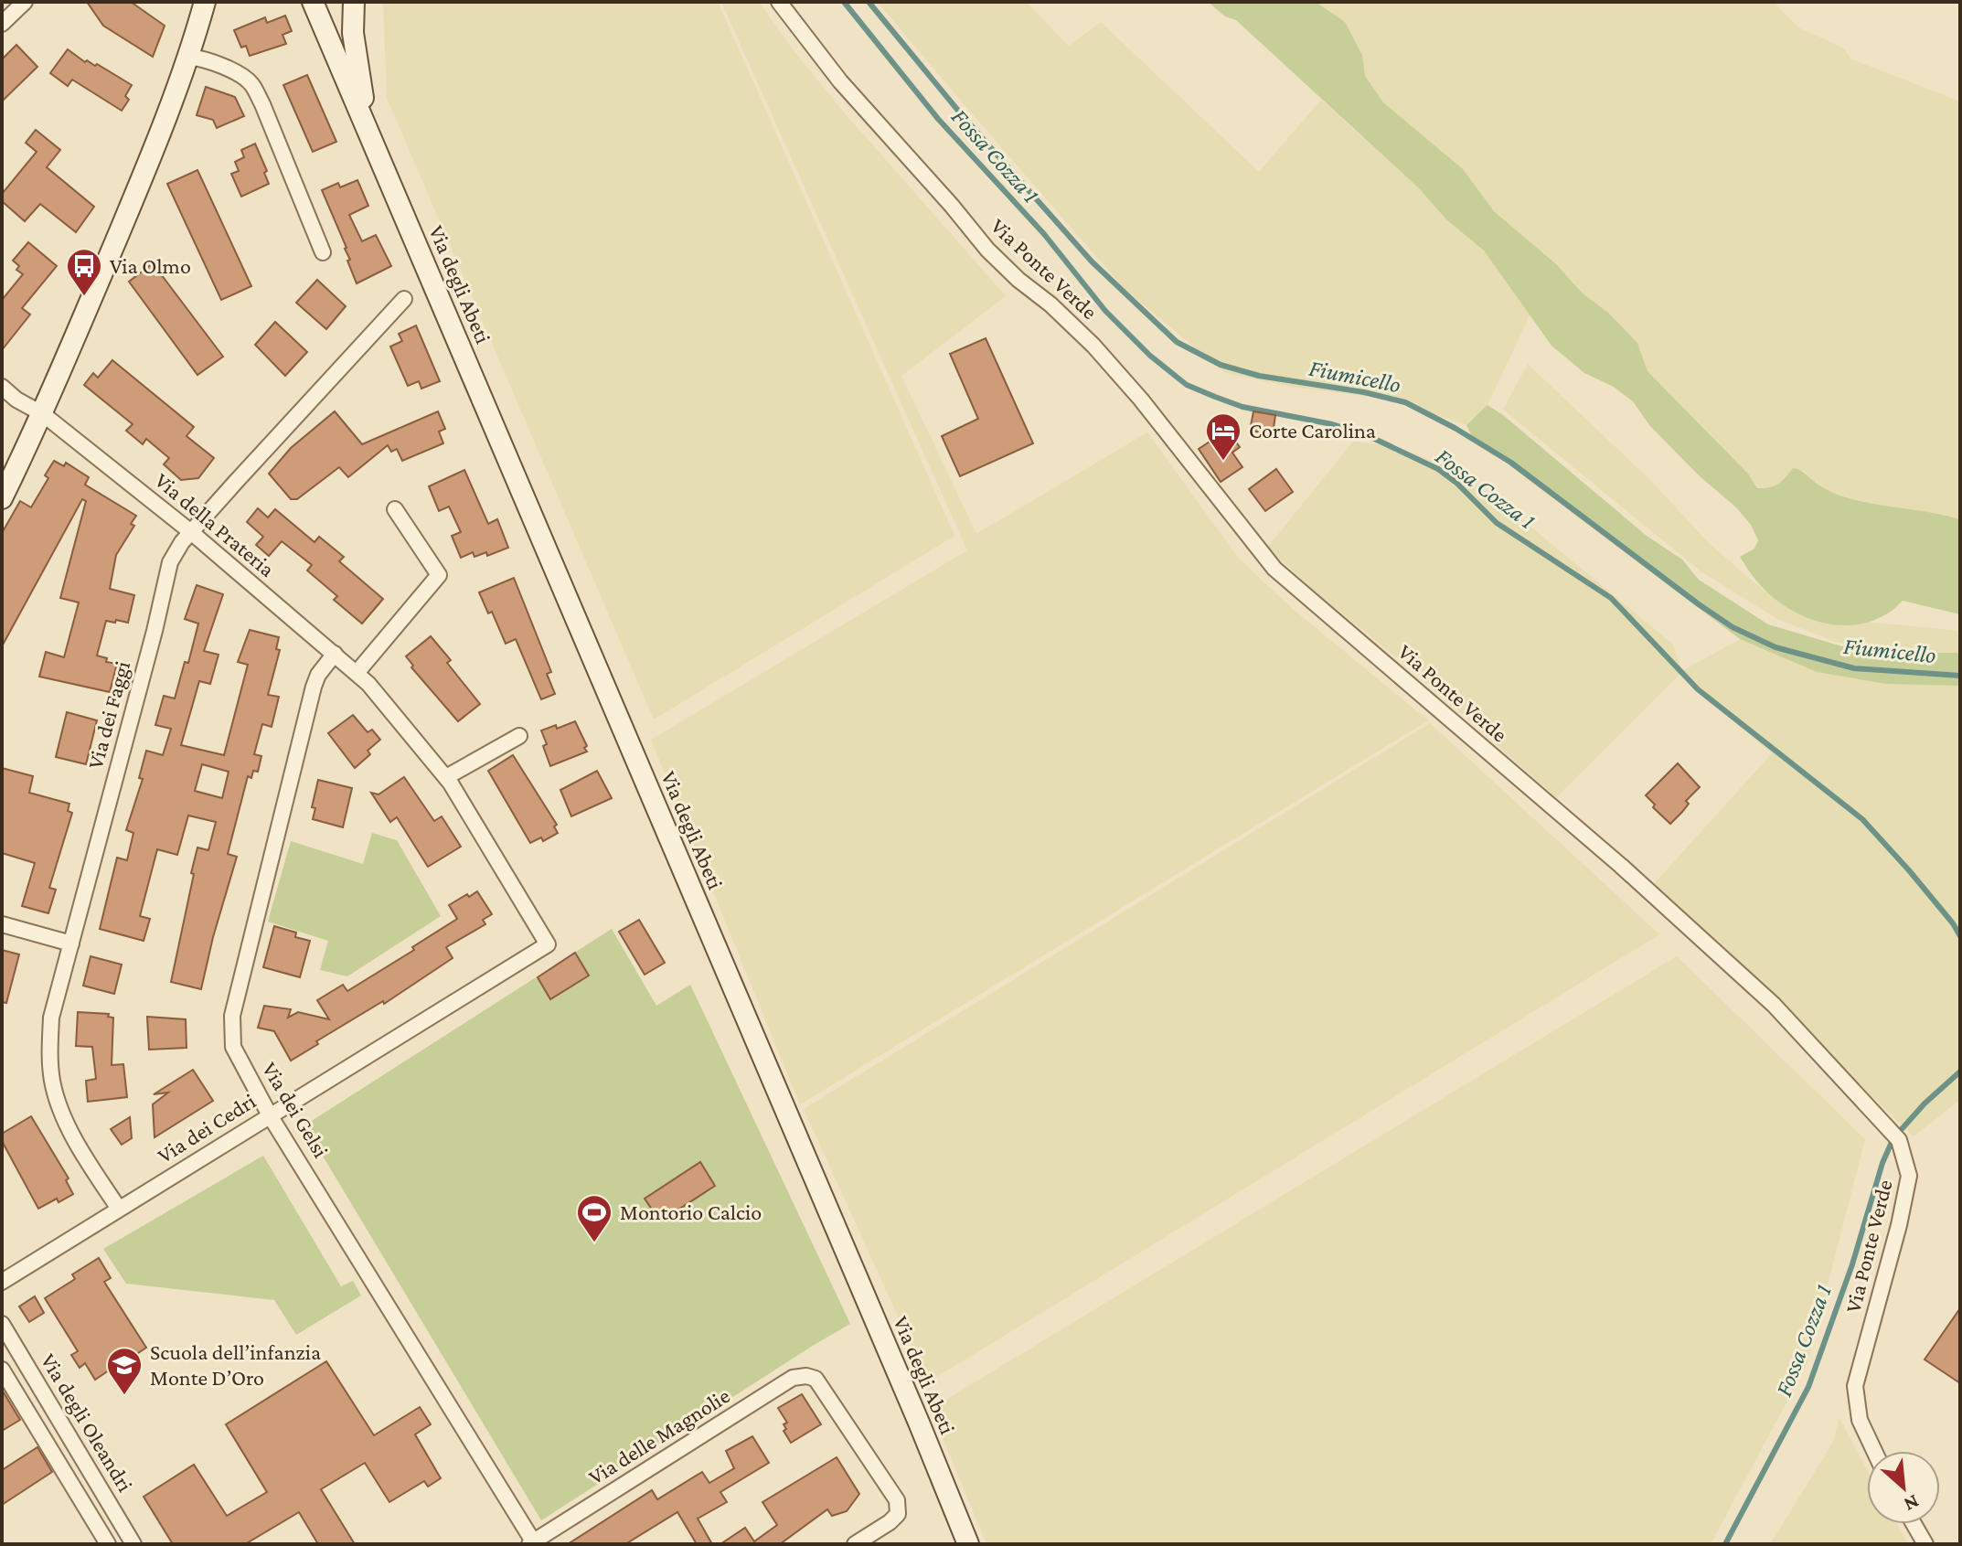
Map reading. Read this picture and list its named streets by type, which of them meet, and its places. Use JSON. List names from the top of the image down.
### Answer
{
  "streets": {
    "street": [
      "Via Ponte Verde",
      "Via degli Abeti",
      "Via della Prateria",
      "Via dei Faggi",
      "Via dei Gelsi",
      "Via dei Cedri",
      "Via degli Oleandri",
      "Via delle Magnolie"
    ]
  },
  "crossings": [
    ["Via della Prateria", "Via dei Faggi"],
    ["Via della Prateria", "Via dei Gelsi"],
    ["Via della Prateria", "Via dei Cedri"],
    ["Via dei Faggi", "Via dei Cedri"],
    ["Via dei Gelsi", "Via dei Cedri"],
    ["Via dei Gelsi", "Via delle Magnolie"]
  ],
  "water": ["Fossa Cozza 1", "Fiumicello"],
  "places": {
    "bus stop": ["Via Olmo"],
    "hotel": ["Corte Carolina"],
    "sports": ["Montorio Calcio"],
    "school or university": ["Scuola dell’infanzia Monte D’Oro"]
  },
  "north": "bottom right"
}
